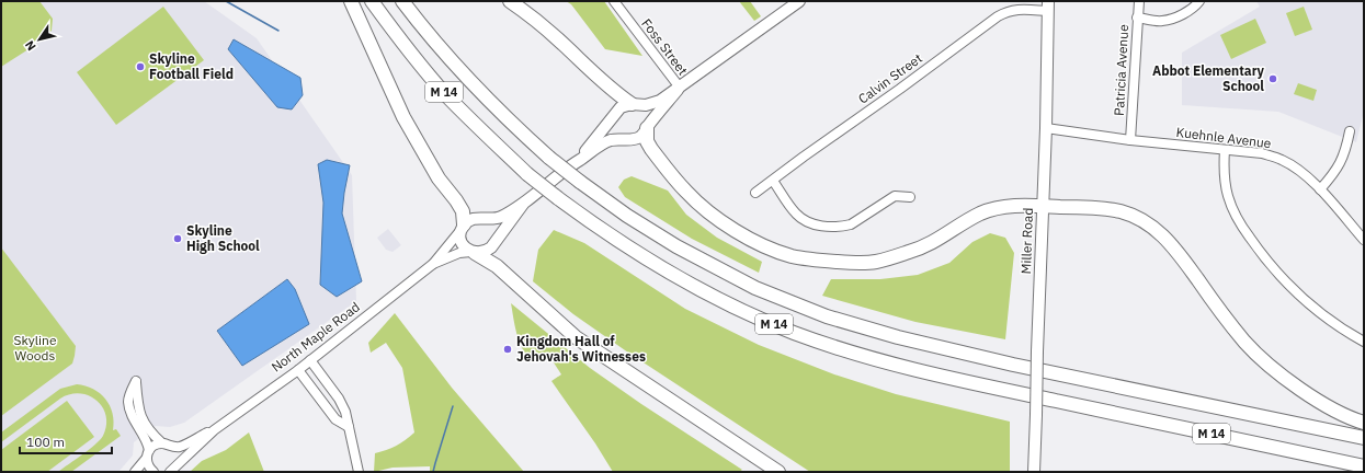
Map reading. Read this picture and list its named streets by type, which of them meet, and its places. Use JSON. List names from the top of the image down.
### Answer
{
  "streets": {
    "highway": ["M 14"],
    "main road": ["Miller Road"],
    "street": [
      "Foss Street",
      "Patricia Avenue",
      "Calvin Street",
      "Kuehnle Avenue",
      "North Maple Road"
    ]
  },
  "crossings": [
    ["Patricia Avenue", "Kuehnle Avenue"],
    ["Calvin Street", "Miller Road"],
    ["Kuehnle Avenue", "Miller Road"]
  ],
  "parks": ["Skyline Woods"],
  "places": [
    "Skyline Football Field",
    "Abbot Elementary School",
    "Skyline High School",
    "Kingdom Hall of Jehovah's Witnesses"
  ],
  "scale_bar": "100 m",
  "north": "bottom left"
}
